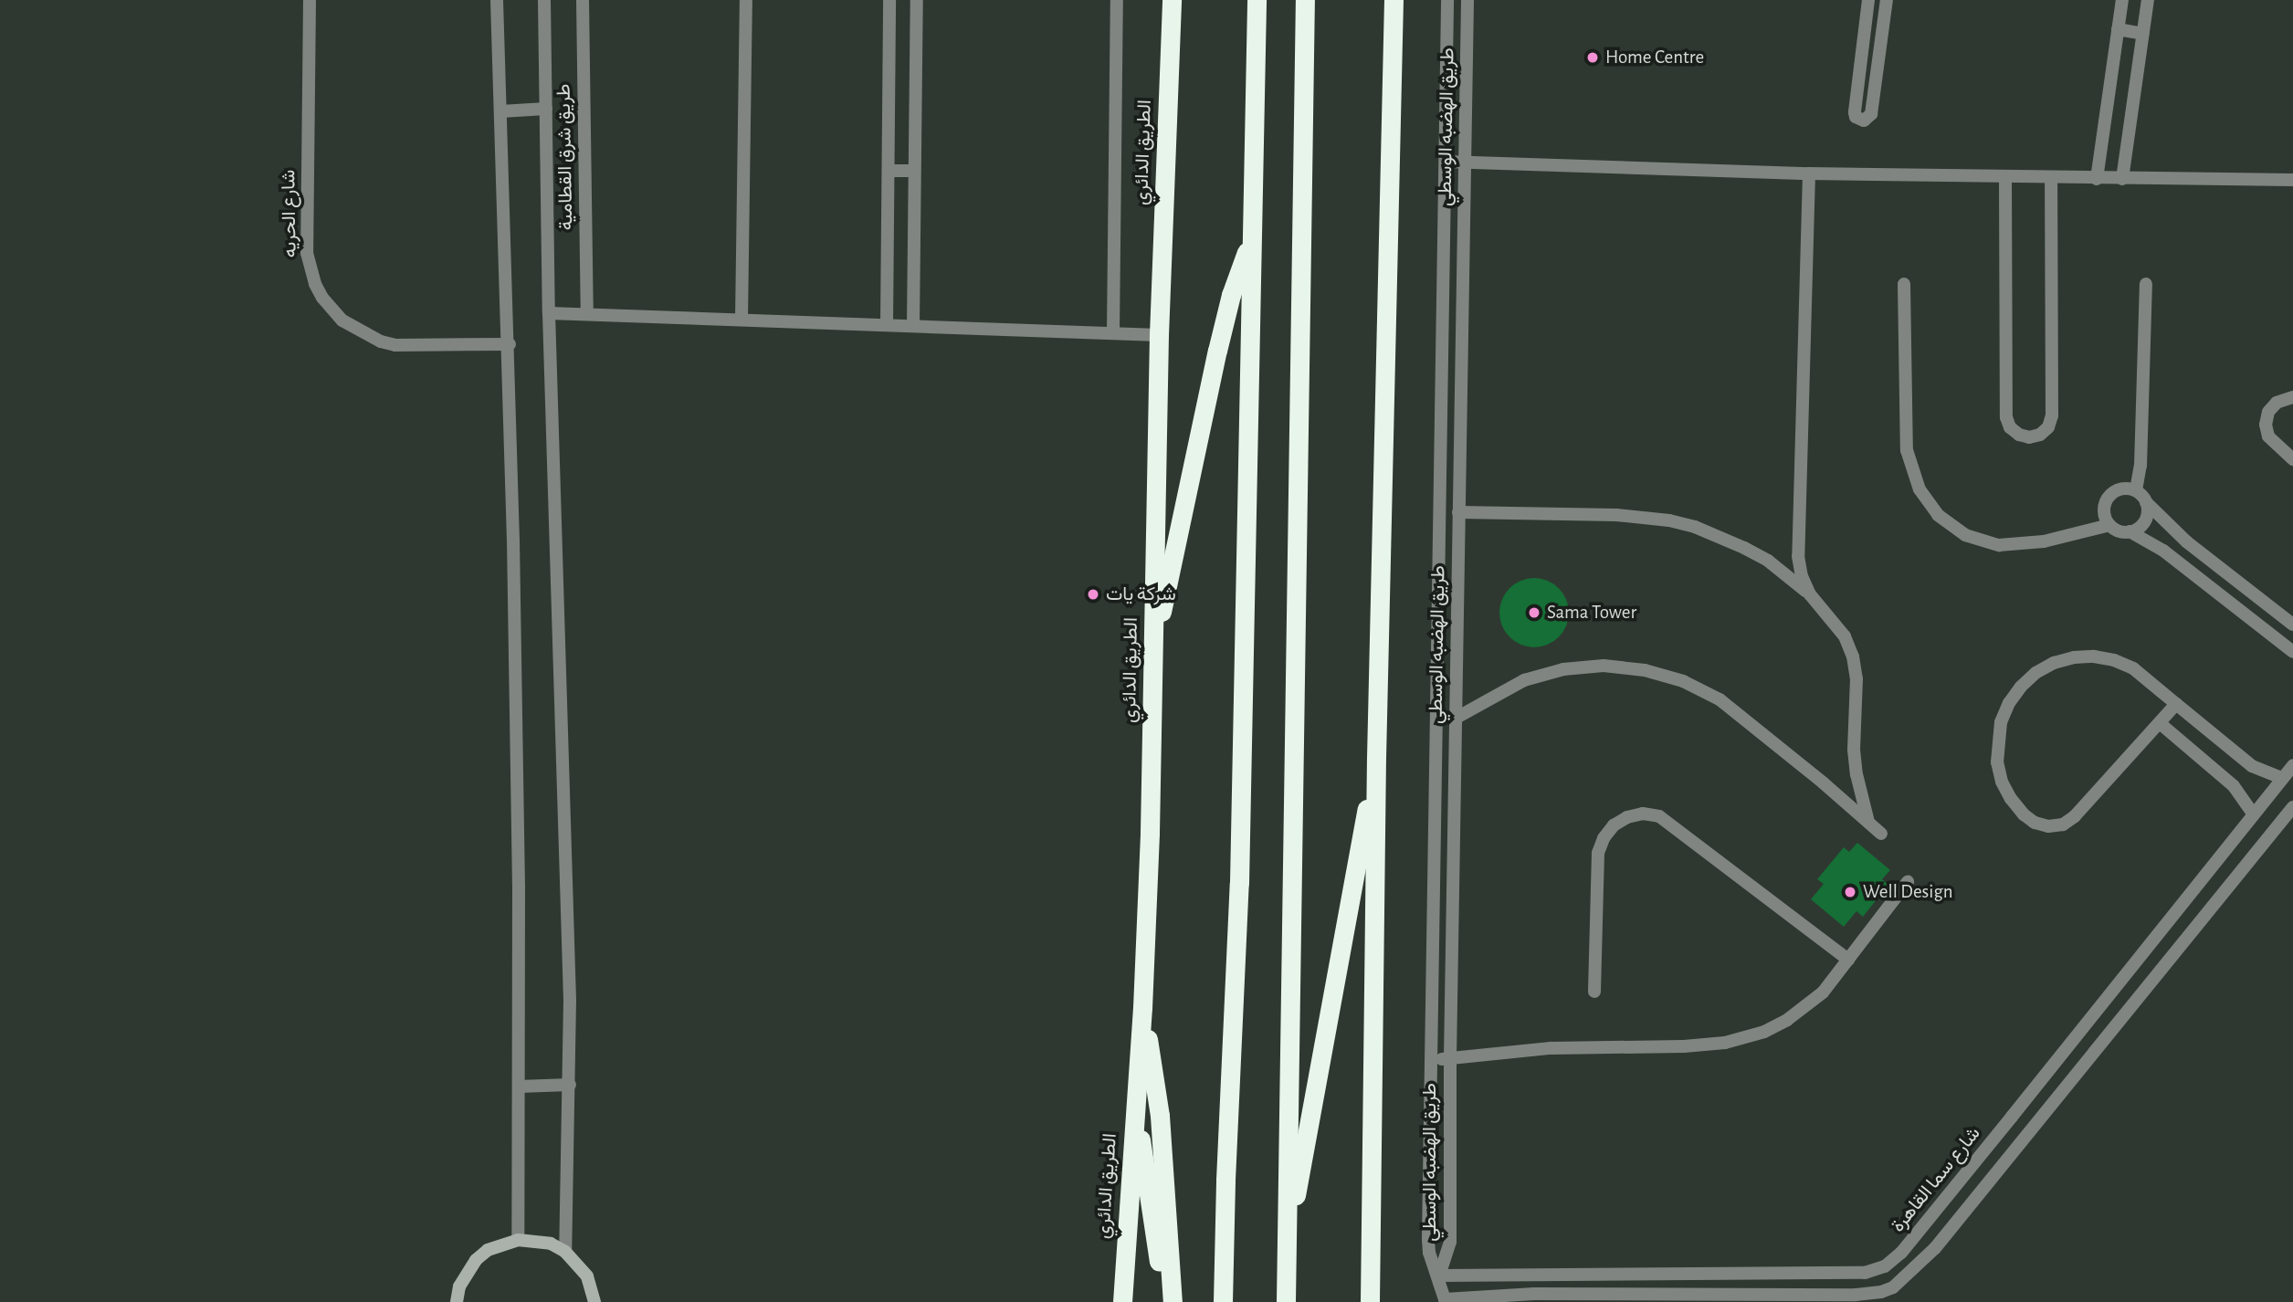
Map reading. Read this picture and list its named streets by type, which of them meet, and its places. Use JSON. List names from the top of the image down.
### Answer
{
  "streets": {
    "highway": ["الطريق الدائري"],
    "street": [
      "طريق الهضبه الوسطي",
      "طريق شرق القطامية",
      "شارع الحريه",
      "شارع سما القاهرة"
    ]
  },
  "crossings": [
    ["طريق الهضبه الوسطي", "شارع سما القاهرة"]
  ],
  "places": [
    "Home Centre",
    "شركة يات",
    "Sama Tower",
    "Well Design"
  ]
}
